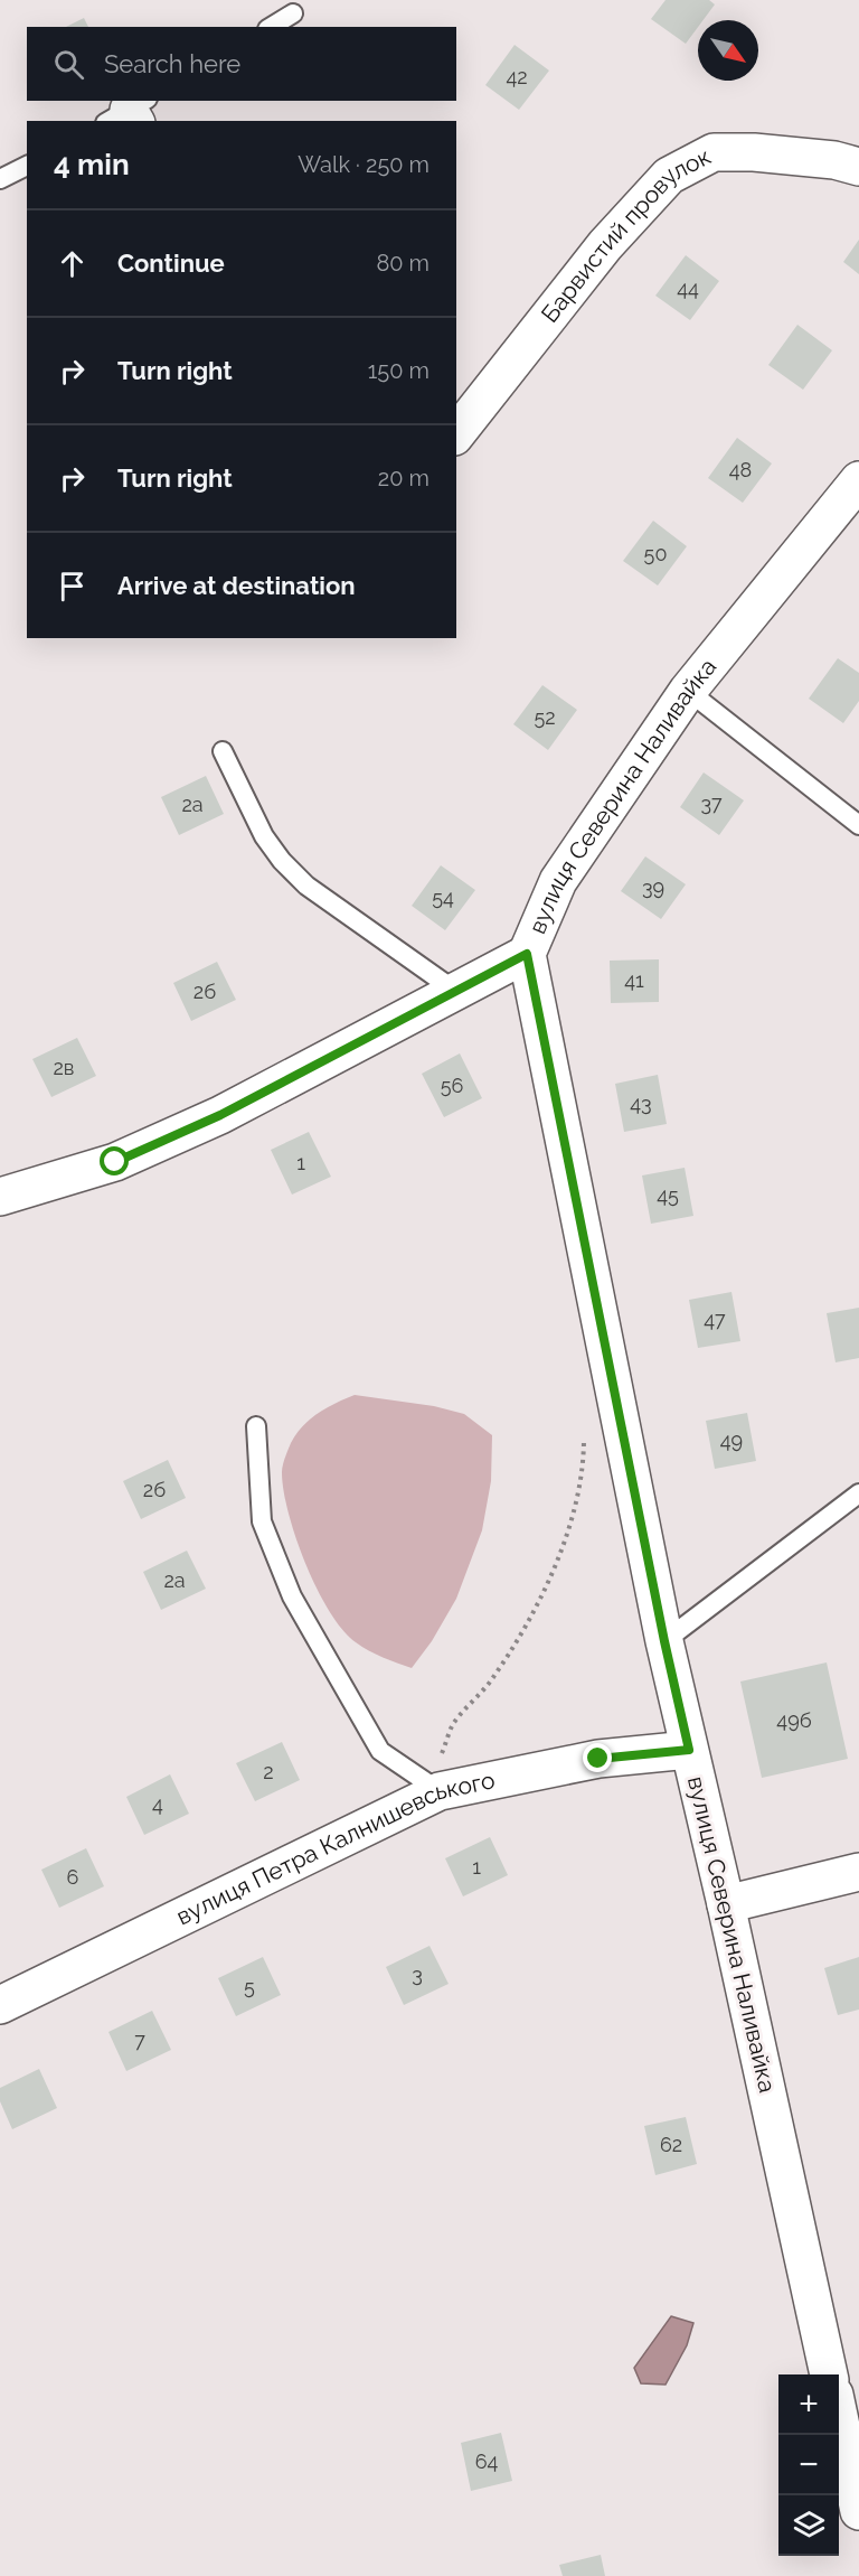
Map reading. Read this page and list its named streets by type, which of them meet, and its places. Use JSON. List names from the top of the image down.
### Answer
{
  "streets": {
    "street": ["Барвистий провулок", "вулиця Северина Наливайка", "вулиця Петра Калнишевського"]
  },
  "crossings": [
    ["вулиця Северина Наливайка", "вулиця Петра Калнишевського"]
  ],
  "house_numbers": [
    "42",
    "44",
    "48",
    "50",
    "52",
    "37",
    "2а",
    "39",
    "54",
    "41",
    "2б",
    "2в",
    "56",
    "43",
    "1",
    "45",
    "47",
    "49",
    "2б",
    "2а",
    "49б",
    "2",
    "4",
    "1",
    "6",
    "3",
    "5",
    "7",
    "62",
    "64"
  ],
  "north": "bottom right",
  "page": {
    "search": "Search here",
    "heading": ["4 min", "Walk · 250 m"],
    "list": [
      ["Continue", "80 m"],
      ["Turn right", "150 m"],
      ["Turn right", "20 m"],
      "Arrive at destination"
    ],
    "map_buttons": ["+", "−"]
  }
}
